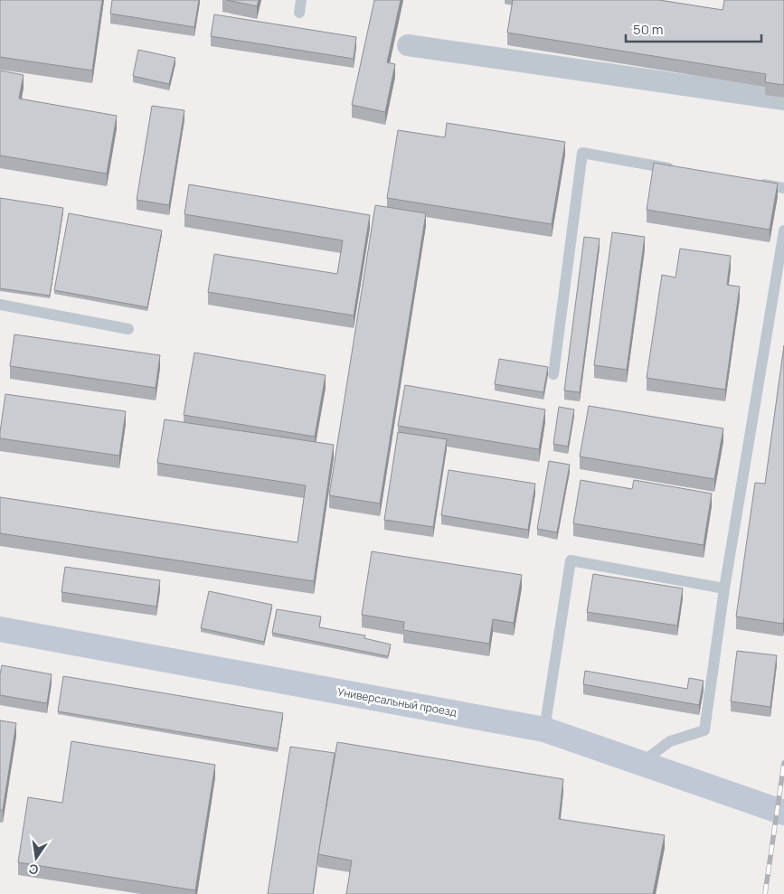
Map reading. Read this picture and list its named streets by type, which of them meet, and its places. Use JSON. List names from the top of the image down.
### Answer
{
  "streets": {
    "street": ["Универсальный проезд"]
  },
  "scale_bar": "50 m",
  "north": "bottom"
}
